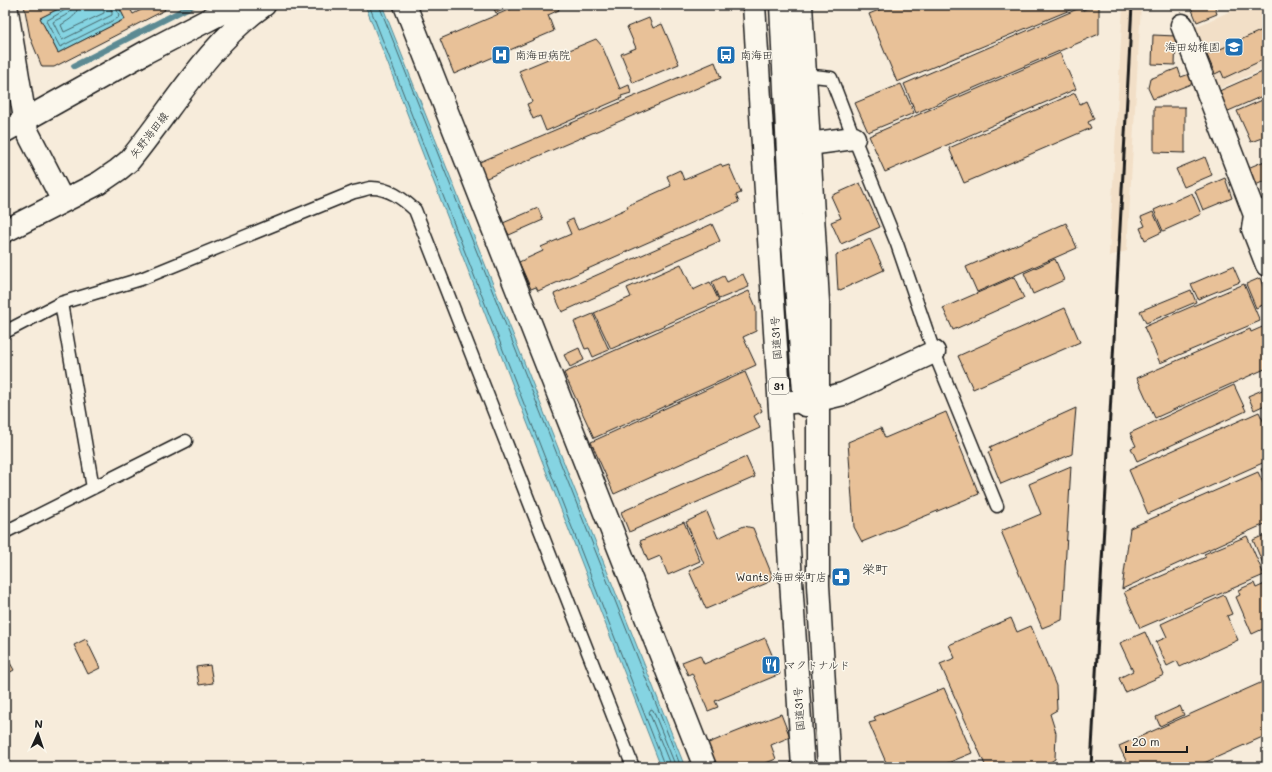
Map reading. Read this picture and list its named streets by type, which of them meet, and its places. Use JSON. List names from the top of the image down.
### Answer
{
  "streets": {
    "main road": ["矢野海田線", "国道31号", "31"]
  },
  "districts": ["栄町"],
  "places": {
    "school or university": ["海田幼稚園"],
    "hospital": ["南海田病院"],
    "bus stop": ["南海田"],
    "pharmacy": ["Wants 海田栄町店"],
    "restaurant": ["マクドナルド"]
  },
  "scale_bar": "20 m",
  "north": "top"
}
